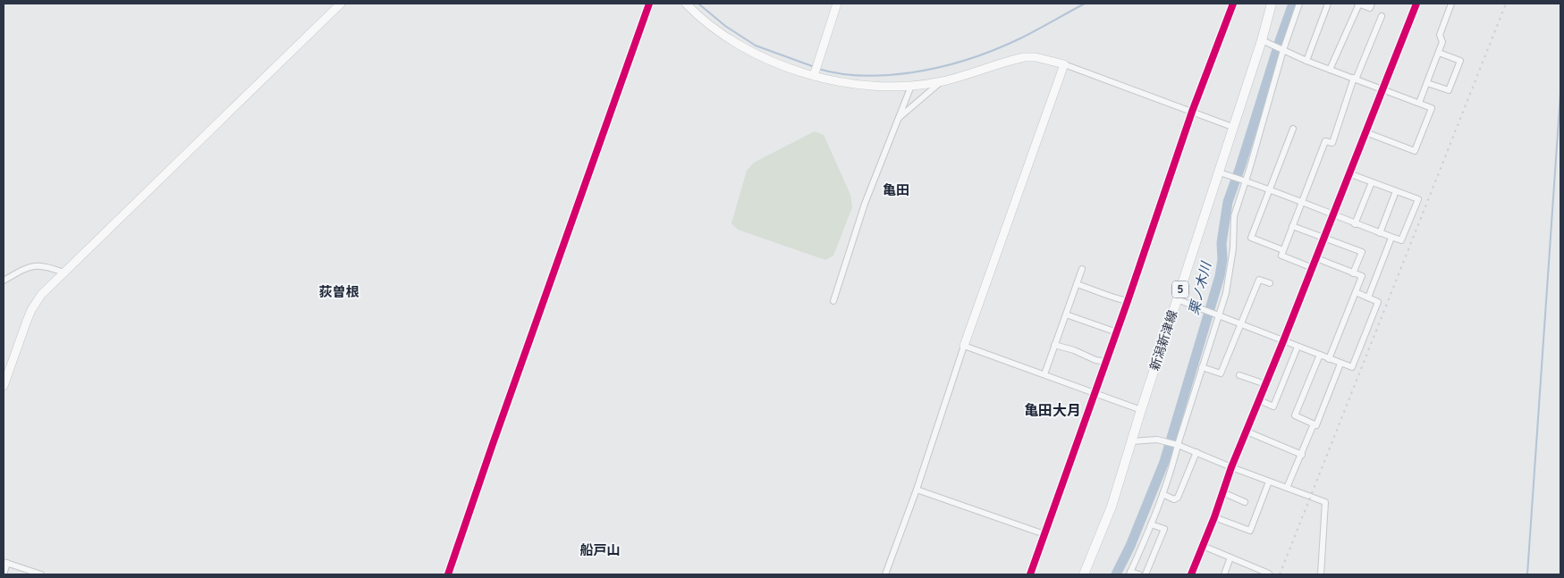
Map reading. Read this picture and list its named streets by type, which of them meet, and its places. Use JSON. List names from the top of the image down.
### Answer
{
  "streets": {
    "main road": ["5", "新潟新津線"]
  },
  "districts": [
    "亀田",
    "荻曽根",
    "亀田大月",
    "船戸山"
  ],
  "water": ["栗ノ木川"]
}
